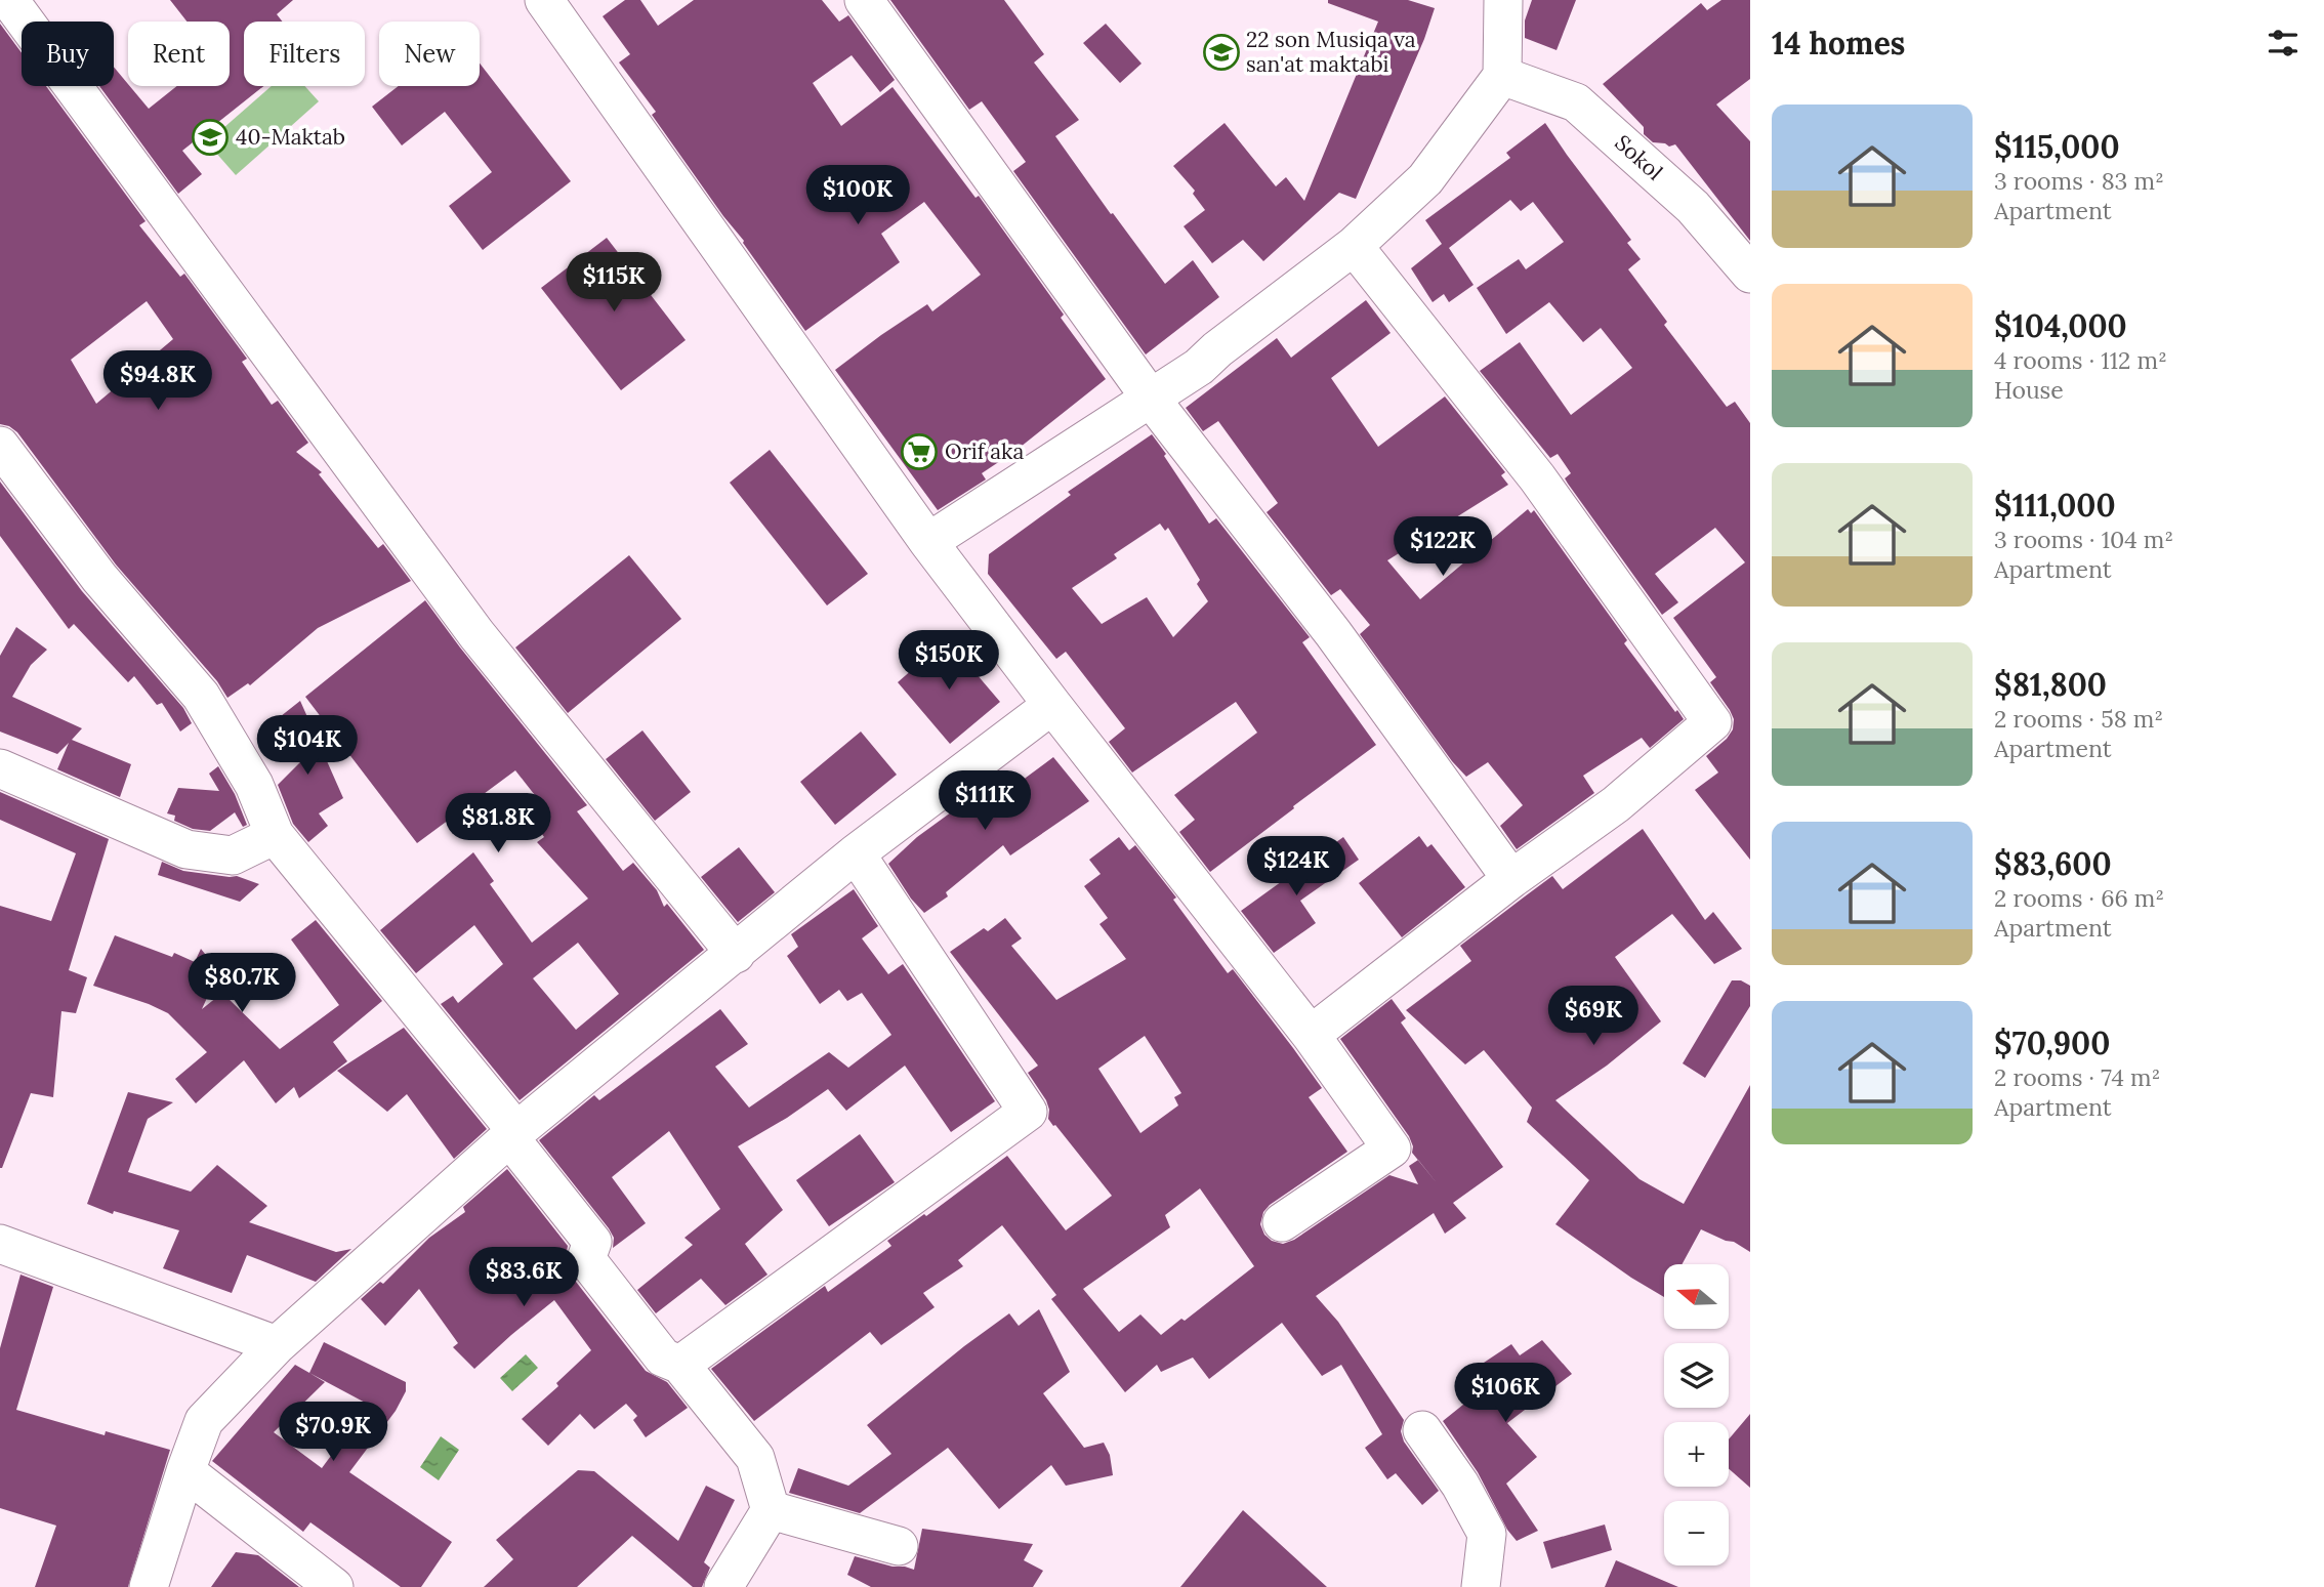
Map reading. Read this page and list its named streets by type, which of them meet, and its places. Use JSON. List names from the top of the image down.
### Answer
{
  "streets": {
    "street": ["Sokol"]
  },
  "places": {
    "school or university": ["22 son Musiqa va san'at maktabi", "40-Maktab"],
    "supermarket": ["Orif aka"]
  },
  "north": "left",
  "page": {
    "heading": "14 homes",
    "chip": [
      "Buy",
      "Rent",
      "Filters",
      "New"
    ],
    "list": [
      {
        "name": "$115,000",
        "note": "3 rooms · 83 m² · Apartment"
      },
      {
        "name": "$104,000",
        "note": "4 rooms · 112 m² · House"
      },
      {
        "name": "$111,000",
        "note": "3 rooms · 104 m² · Apartment"
      },
      {
        "name": "$81,800",
        "note": "2 rooms · 58 m² · Apartment"
      },
      {
        "name": "$83,600",
        "note": "2 rooms · 66 m² · Apartment"
      },
      {
        "name": "$70,900",
        "note": "2 rooms · 74 m² · Apartment"
      }
    ],
    "price": [
      "$100K",
      "$115K",
      "$94.8K",
      "$122K",
      "$150K",
      "$104K",
      "$111K",
      "$81.8K",
      "$124K",
      "$80.7K",
      "$69K",
      "$83.6K",
      "$106K",
      "$70.9K"
    ],
    "map_buttons": ["+", "−"]
  }
}
